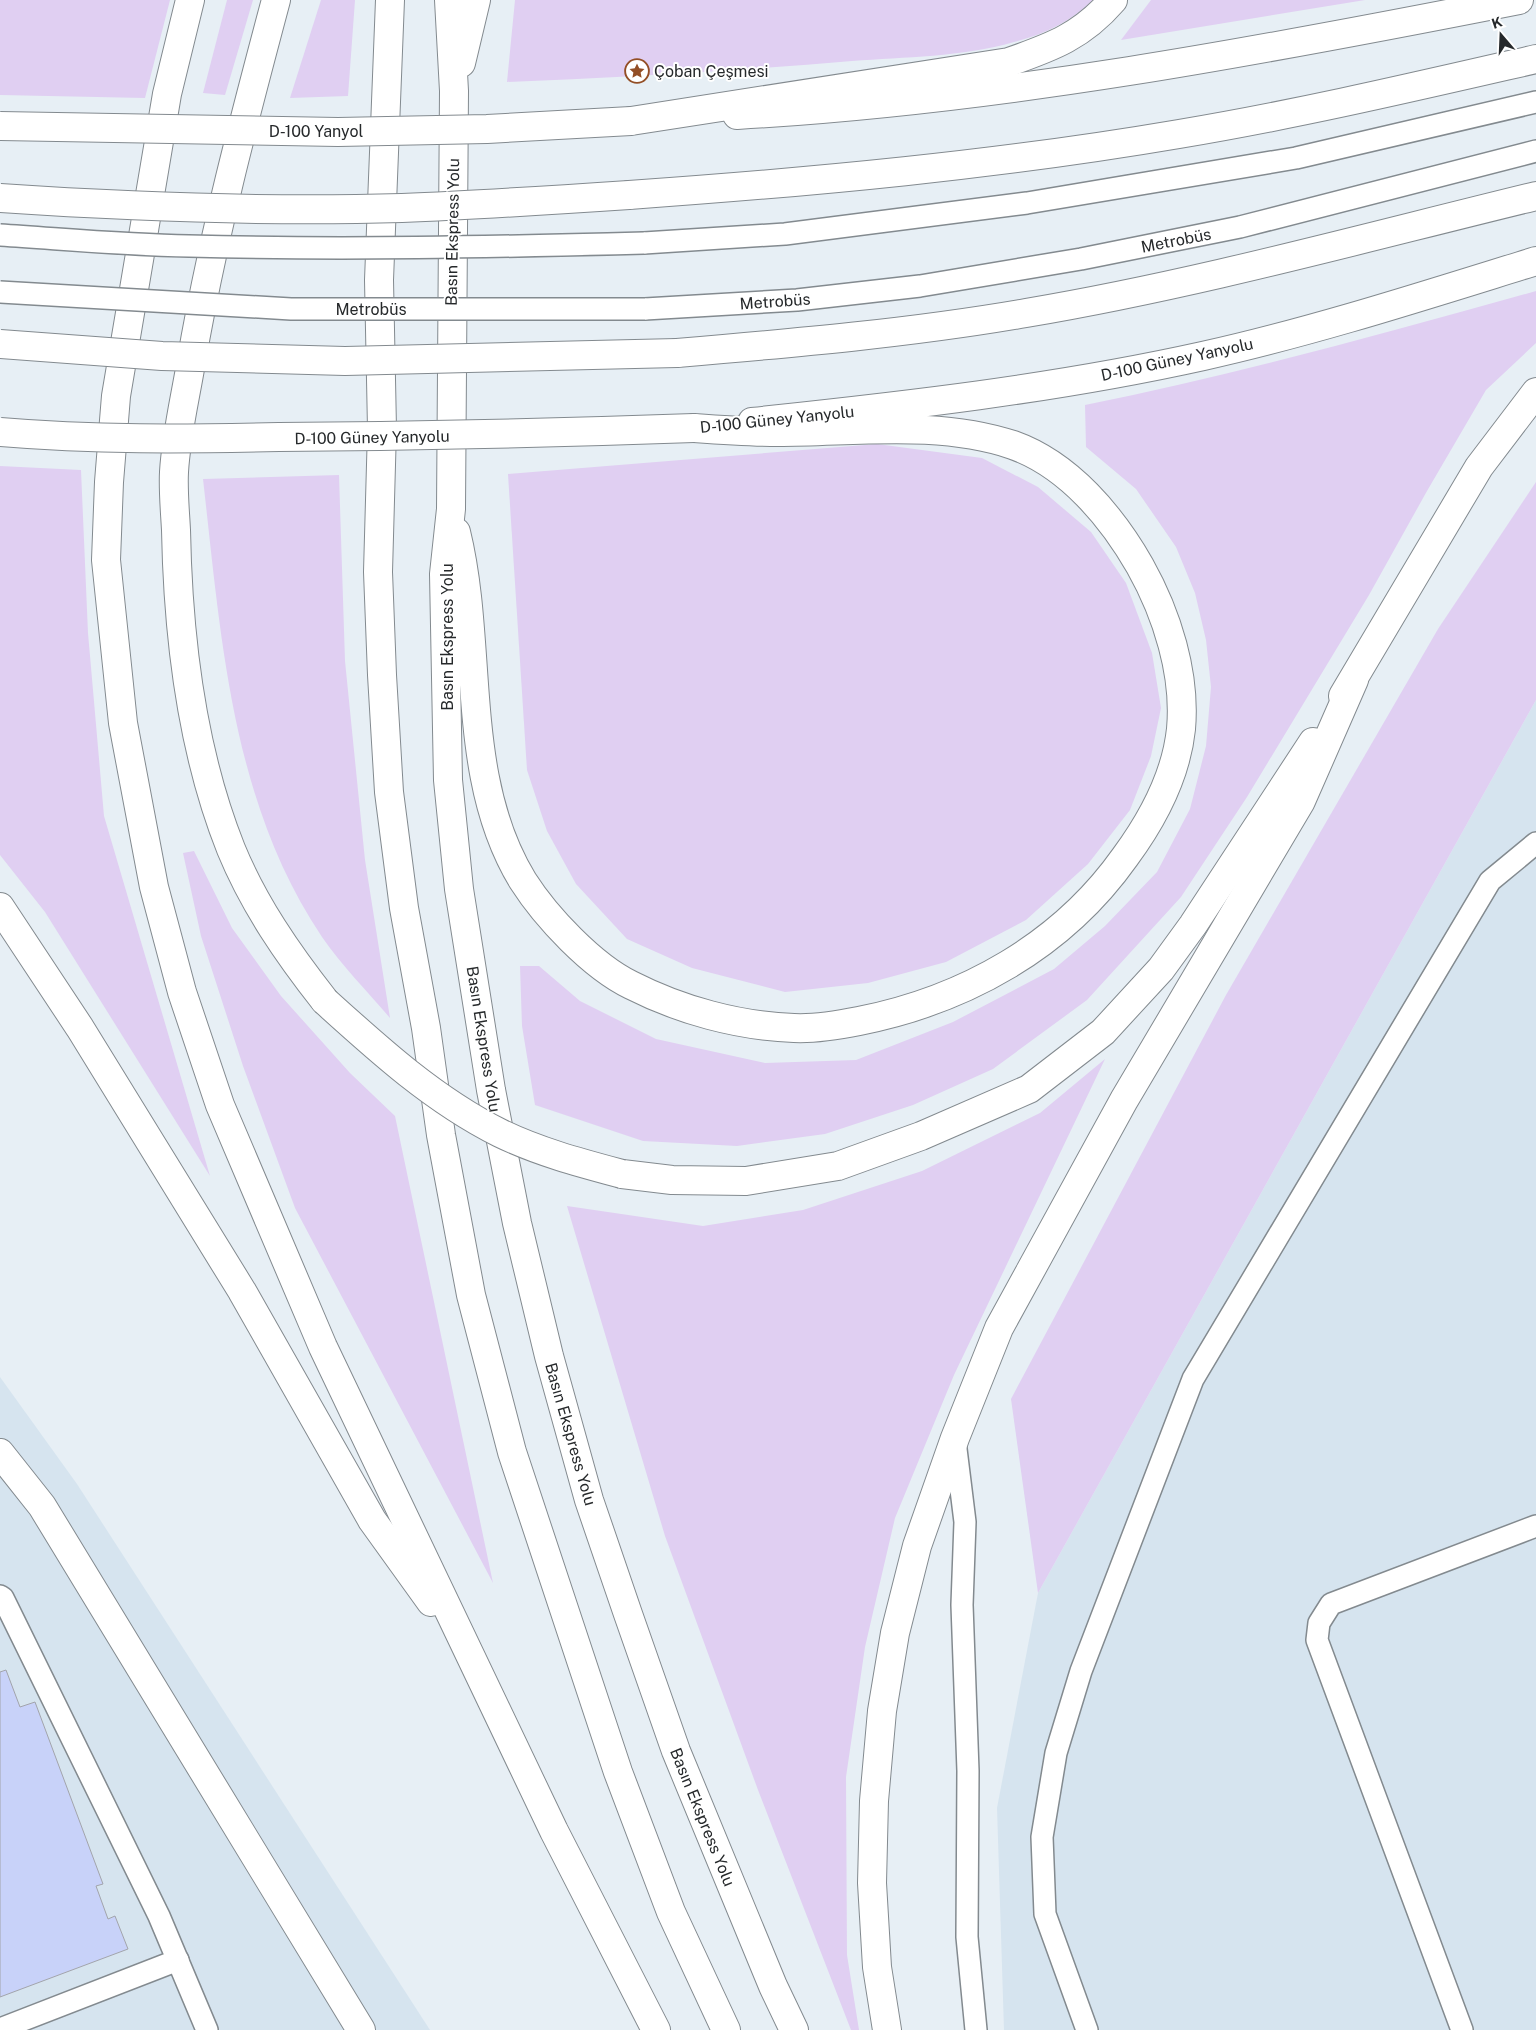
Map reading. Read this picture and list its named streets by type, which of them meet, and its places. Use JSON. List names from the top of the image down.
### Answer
{
  "streets": {
    "main road": ["D-100 Yanyol", "Basın Ekspress Yolu", "D-100 Güney Yanyolu"],
    "lane": ["Metrobüs"]
  },
  "places": {
    "place": ["Çoban Çeşmesi"]
  },
  "north": "top"
}
